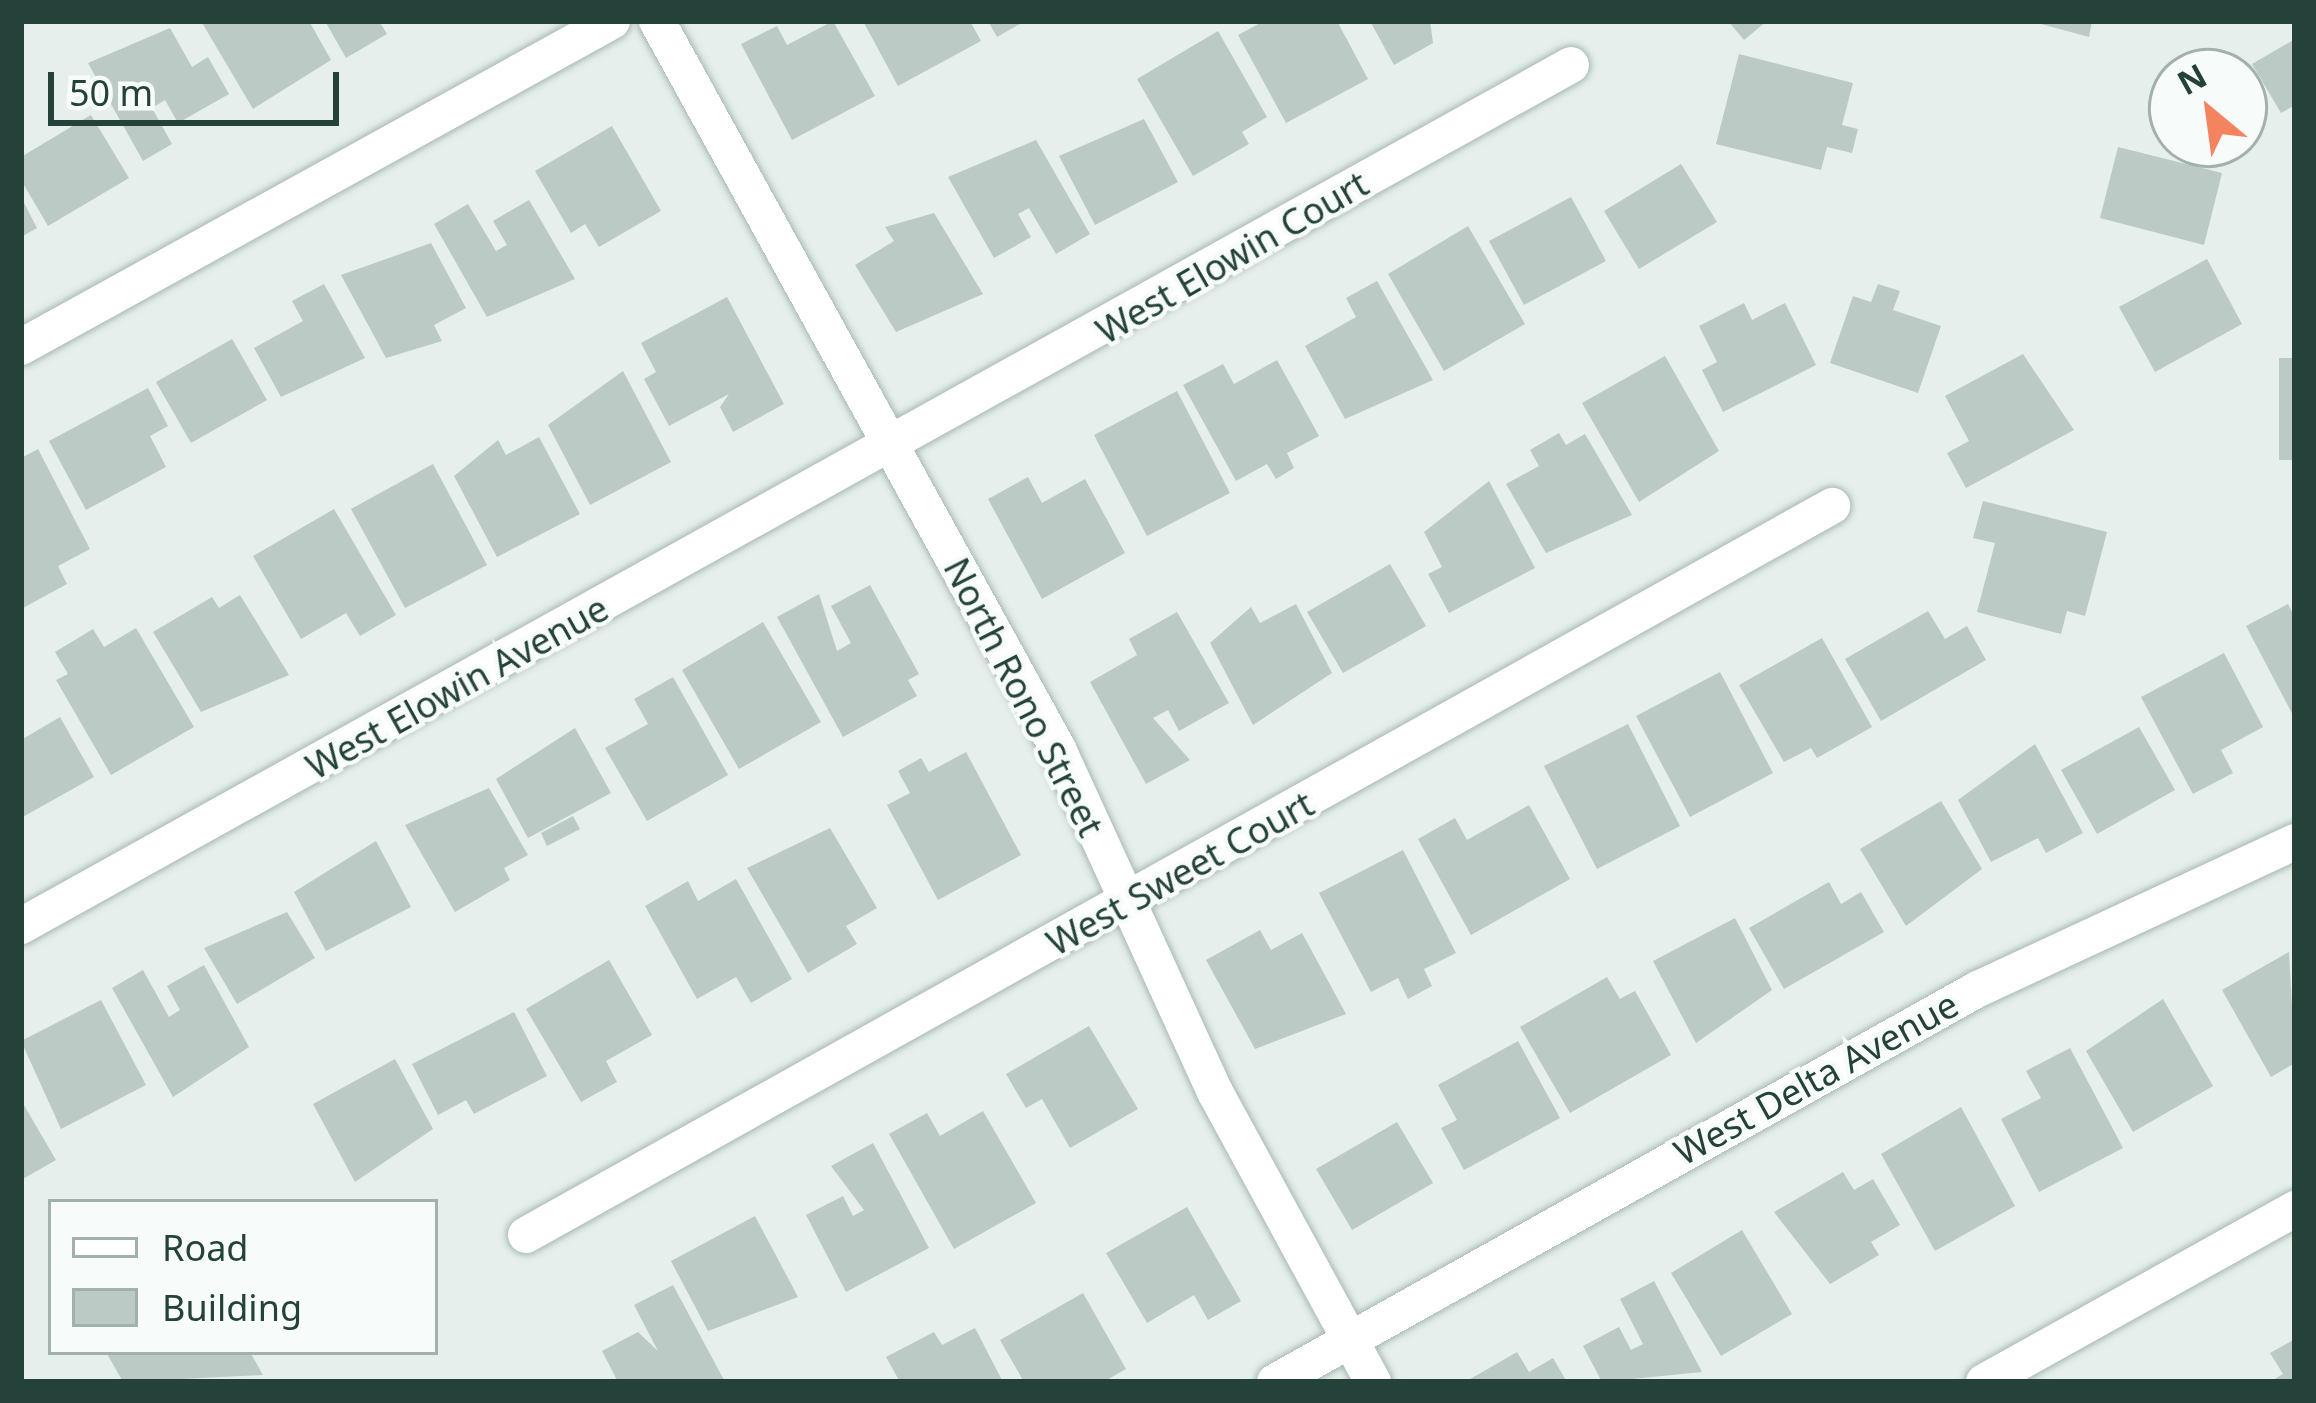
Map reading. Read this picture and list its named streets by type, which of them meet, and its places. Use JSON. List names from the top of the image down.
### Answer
{
  "streets": {
    "street": [
      "West Elowin Court",
      "West Elowin Avenue",
      "North Rono Street",
      "West Sweet Court",
      "West Delta Avenue"
    ]
  },
  "crossings": [
    ["West Elowin Court", "West Elowin Avenue"],
    ["West Elowin Court", "North Rono Street"],
    ["West Elowin Avenue", "North Rono Street"],
    ["North Rono Street", "West Sweet Court"],
    ["North Rono Street", "West Delta Avenue"]
  ],
  "legend": ["Road", "Building"],
  "scale_bar": "50 m",
  "north": "top left"
}
